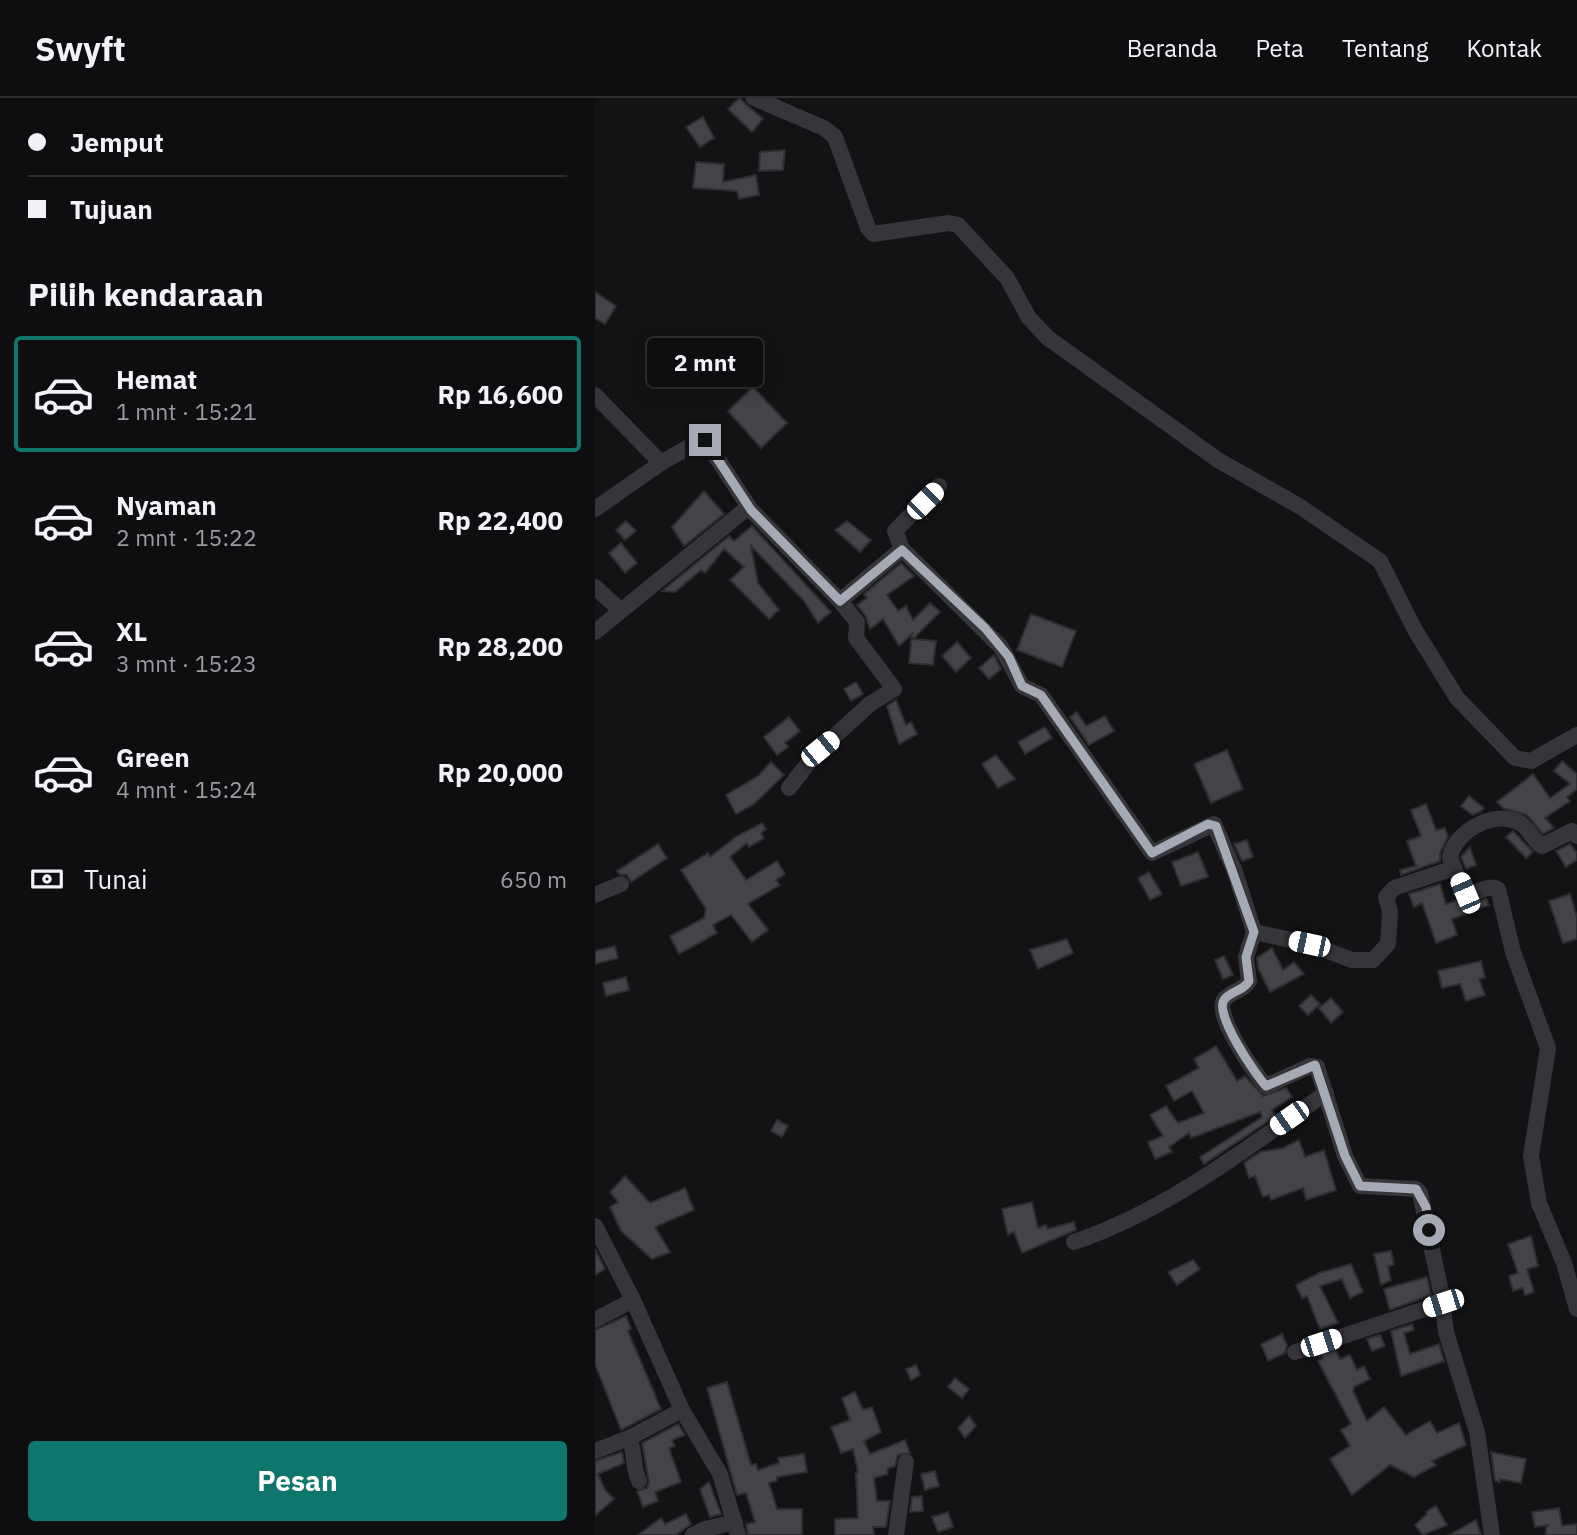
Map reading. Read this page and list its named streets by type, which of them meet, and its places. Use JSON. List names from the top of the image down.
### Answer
{
  "page": {
    "header": "Swyft",
    "nav": [
      "Beranda",
      "Peta",
      "Tentang",
      "Kontak"
    ],
    "banner": ["Jemput", "Tujuan"],
    "heading": "Pilih kendaraan",
    "list": [
      {
        "name": "Hemat",
        "note": "1 mnt · 15:21",
        "value": "Rp 16,600"
      },
      {
        "name": "Nyaman",
        "note": "2 mnt · 15:22",
        "value": "Rp 22,400"
      },
      {
        "name": "XL",
        "note": "3 mnt · 15:23",
        "value": "Rp 28,200"
      },
      {
        "name": "Green",
        "note": "4 mnt · 15:24",
        "value": "Rp 20,000"
      }
    ],
    "bubble": "2 mnt",
    "pay": ["Tunai", "650 m"],
    "buttons": "Pesan"
  }
}
